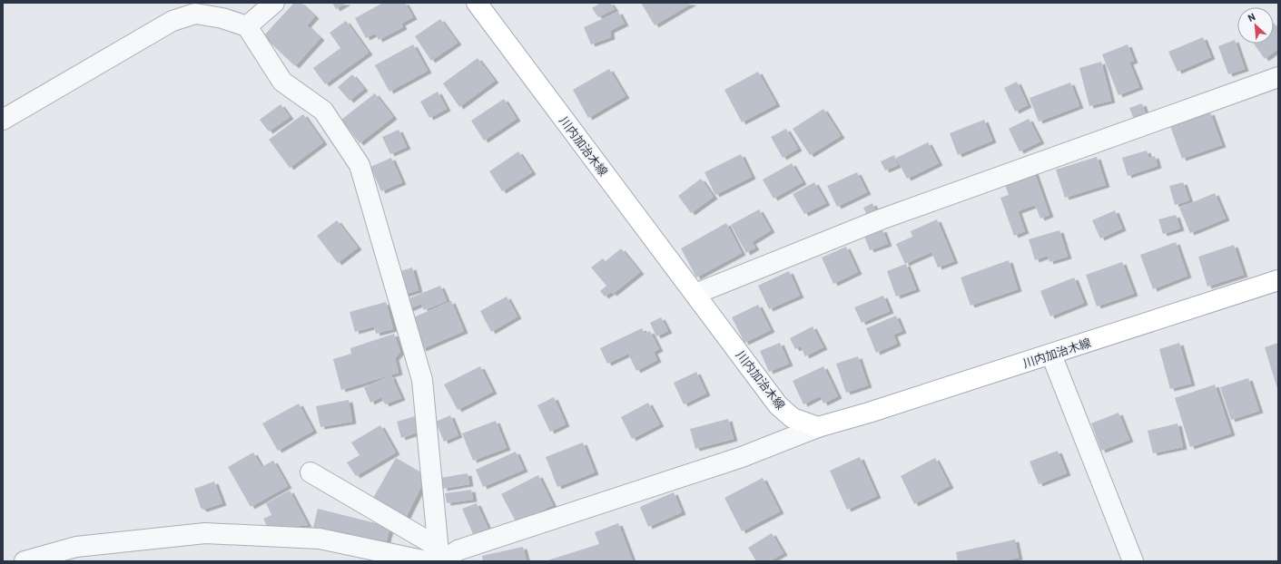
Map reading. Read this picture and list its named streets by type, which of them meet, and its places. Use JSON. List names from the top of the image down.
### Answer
{
  "streets": {
    "main road": ["川内加治木線"]
  },
  "north": "top left"
}
